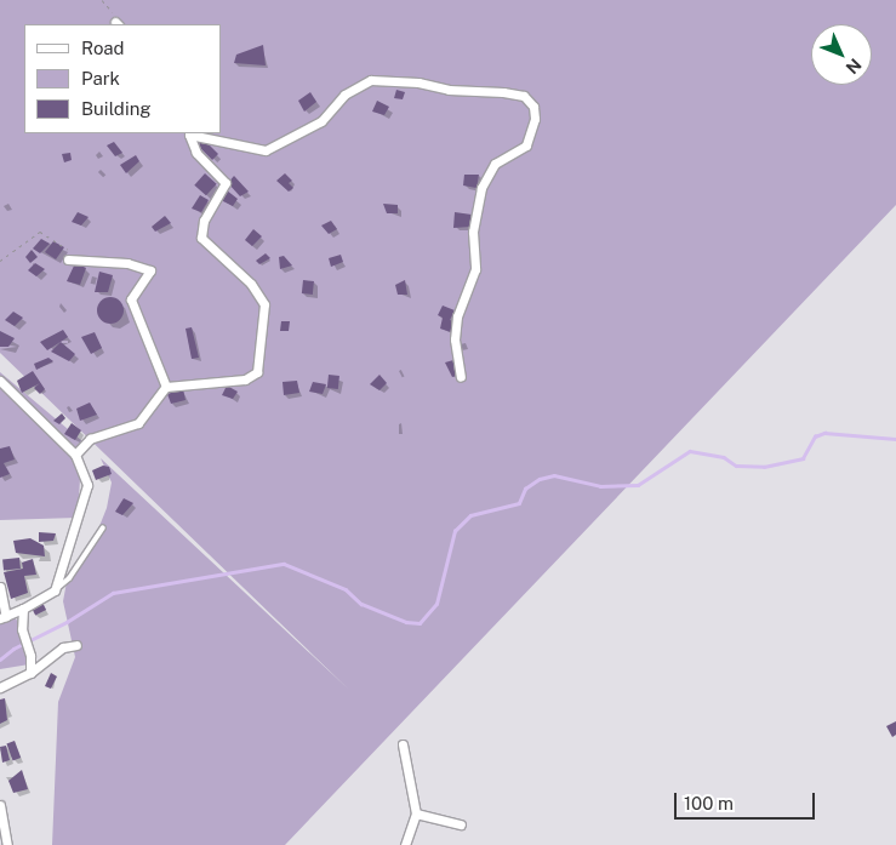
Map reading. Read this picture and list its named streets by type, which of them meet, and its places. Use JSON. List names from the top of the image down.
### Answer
{
  "legend": ["Road", "Park", "Building"],
  "scale_bar": "100 m",
  "north": "bottom right"
}
